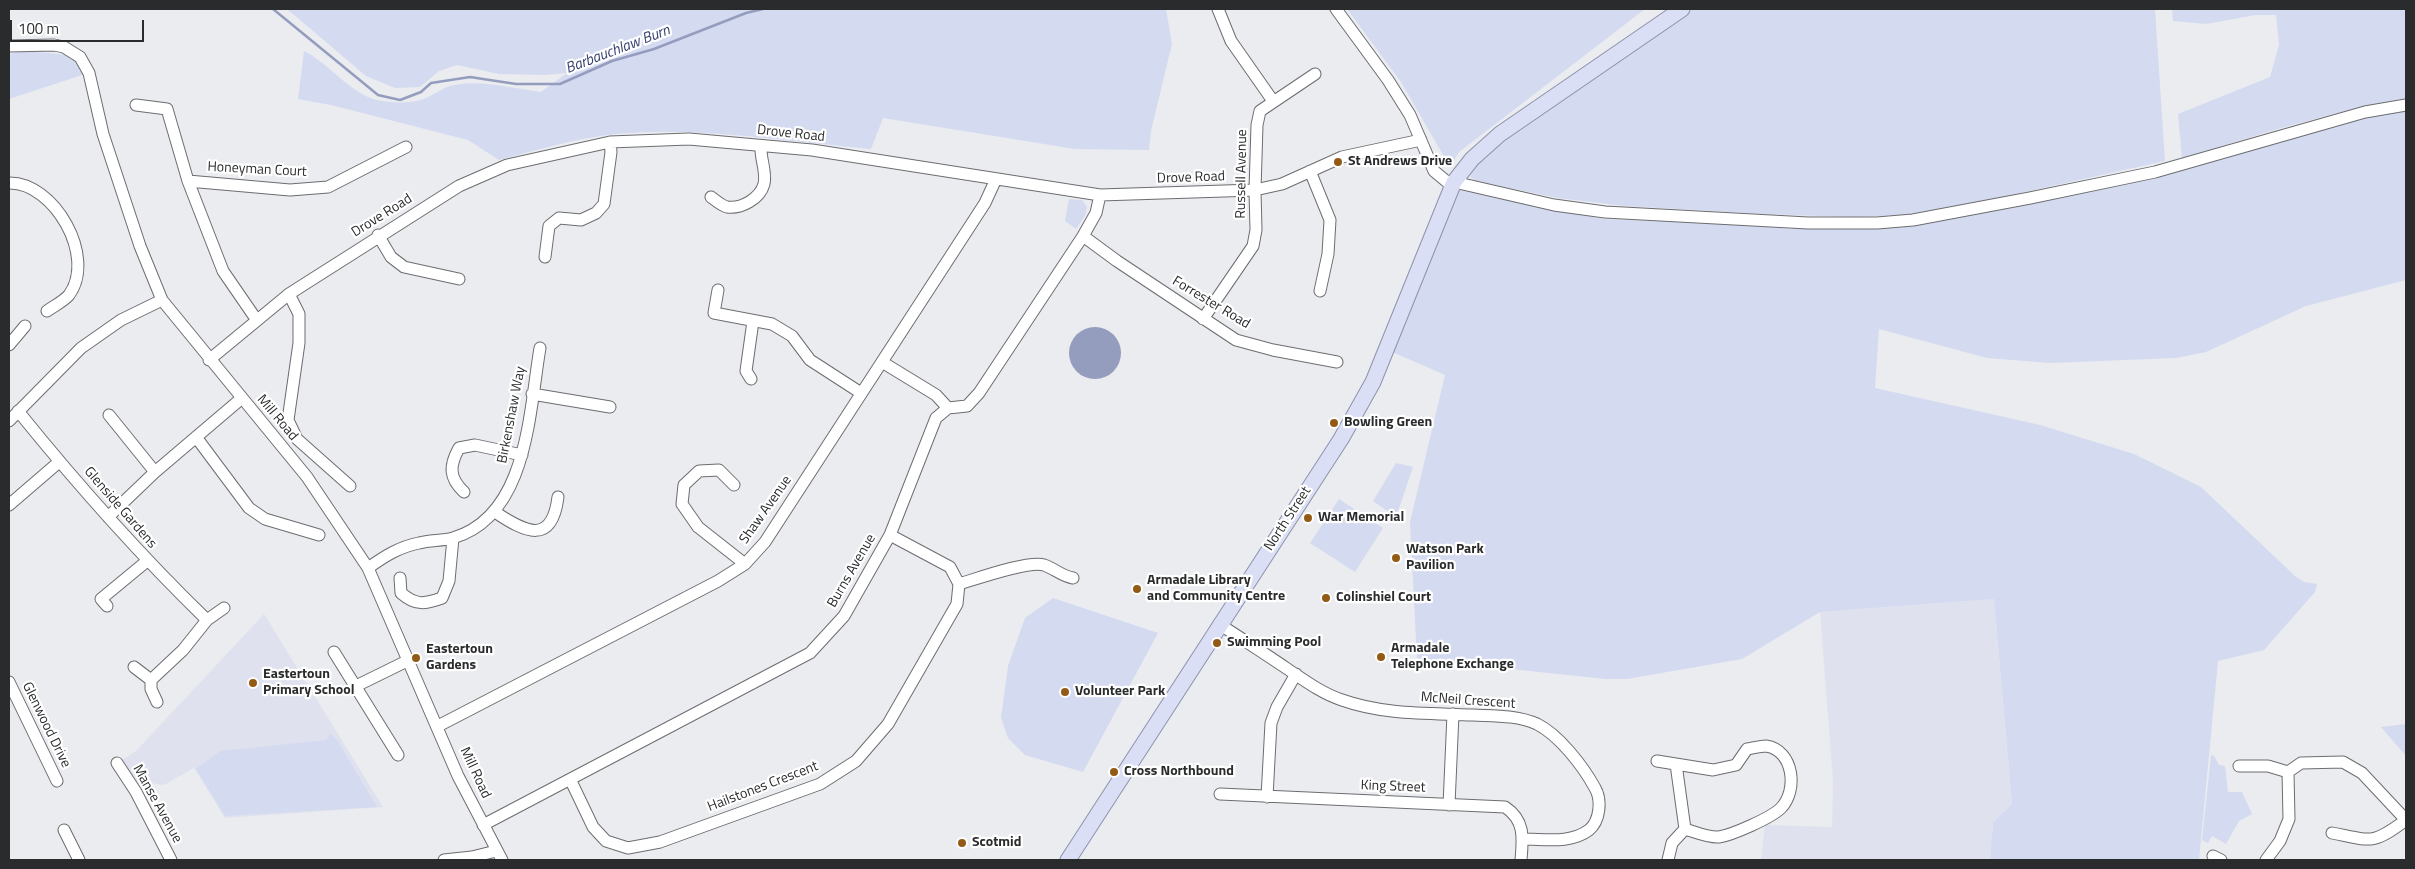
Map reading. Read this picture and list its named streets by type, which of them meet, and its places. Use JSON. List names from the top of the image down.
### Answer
{
  "streets": {
    "main road": ["North Street"],
    "street": [
      "Drove Road",
      "Honeyman Court",
      "Russell Avenue",
      "Forrester Road",
      "Birkenshaw Way",
      "Mill Road",
      "Glenside Gardens",
      "Shaw Avenue",
      "Burns Avenue",
      "McNeil Crescent",
      "Glenwood Drive",
      "Hailstones Crescent",
      "King Street",
      "Manse Avenue"
    ]
  },
  "crossings": [
    ["Drove Road", "Honeyman Court"],
    ["Drove Road", "Russell Avenue"],
    ["Drove Road", "Mill Road"],
    ["Drove Road", "Shaw Avenue"],
    ["Russell Avenue", "Forrester Road"],
    ["Birkenshaw Way", "Mill Road"],
    ["Mill Road", "Shaw Avenue"],
    ["Mill Road", "Burns Avenue"],
    ["North Street", "McNeil Crescent"],
    ["Burns Avenue", "Hailstones Crescent"],
    ["McNeil Crescent", "King Street"]
  ],
  "water": ["Barbauchlaw Burn"],
  "places": [
    "St Andrews Drive",
    "Bowling Green",
    "War Memorial",
    "Watson Park Pavilion",
    "Armadale Library and Community Centre",
    "Colinshiel Court",
    "Swimming Pool",
    "Armadale Telephone Exchange",
    "Eastertoun Gardens",
    "Eastertoun Primary School",
    "Volunteer Park",
    "Cross Northbound",
    "Scotmid"
  ],
  "scale_bar": "100 m"
}
